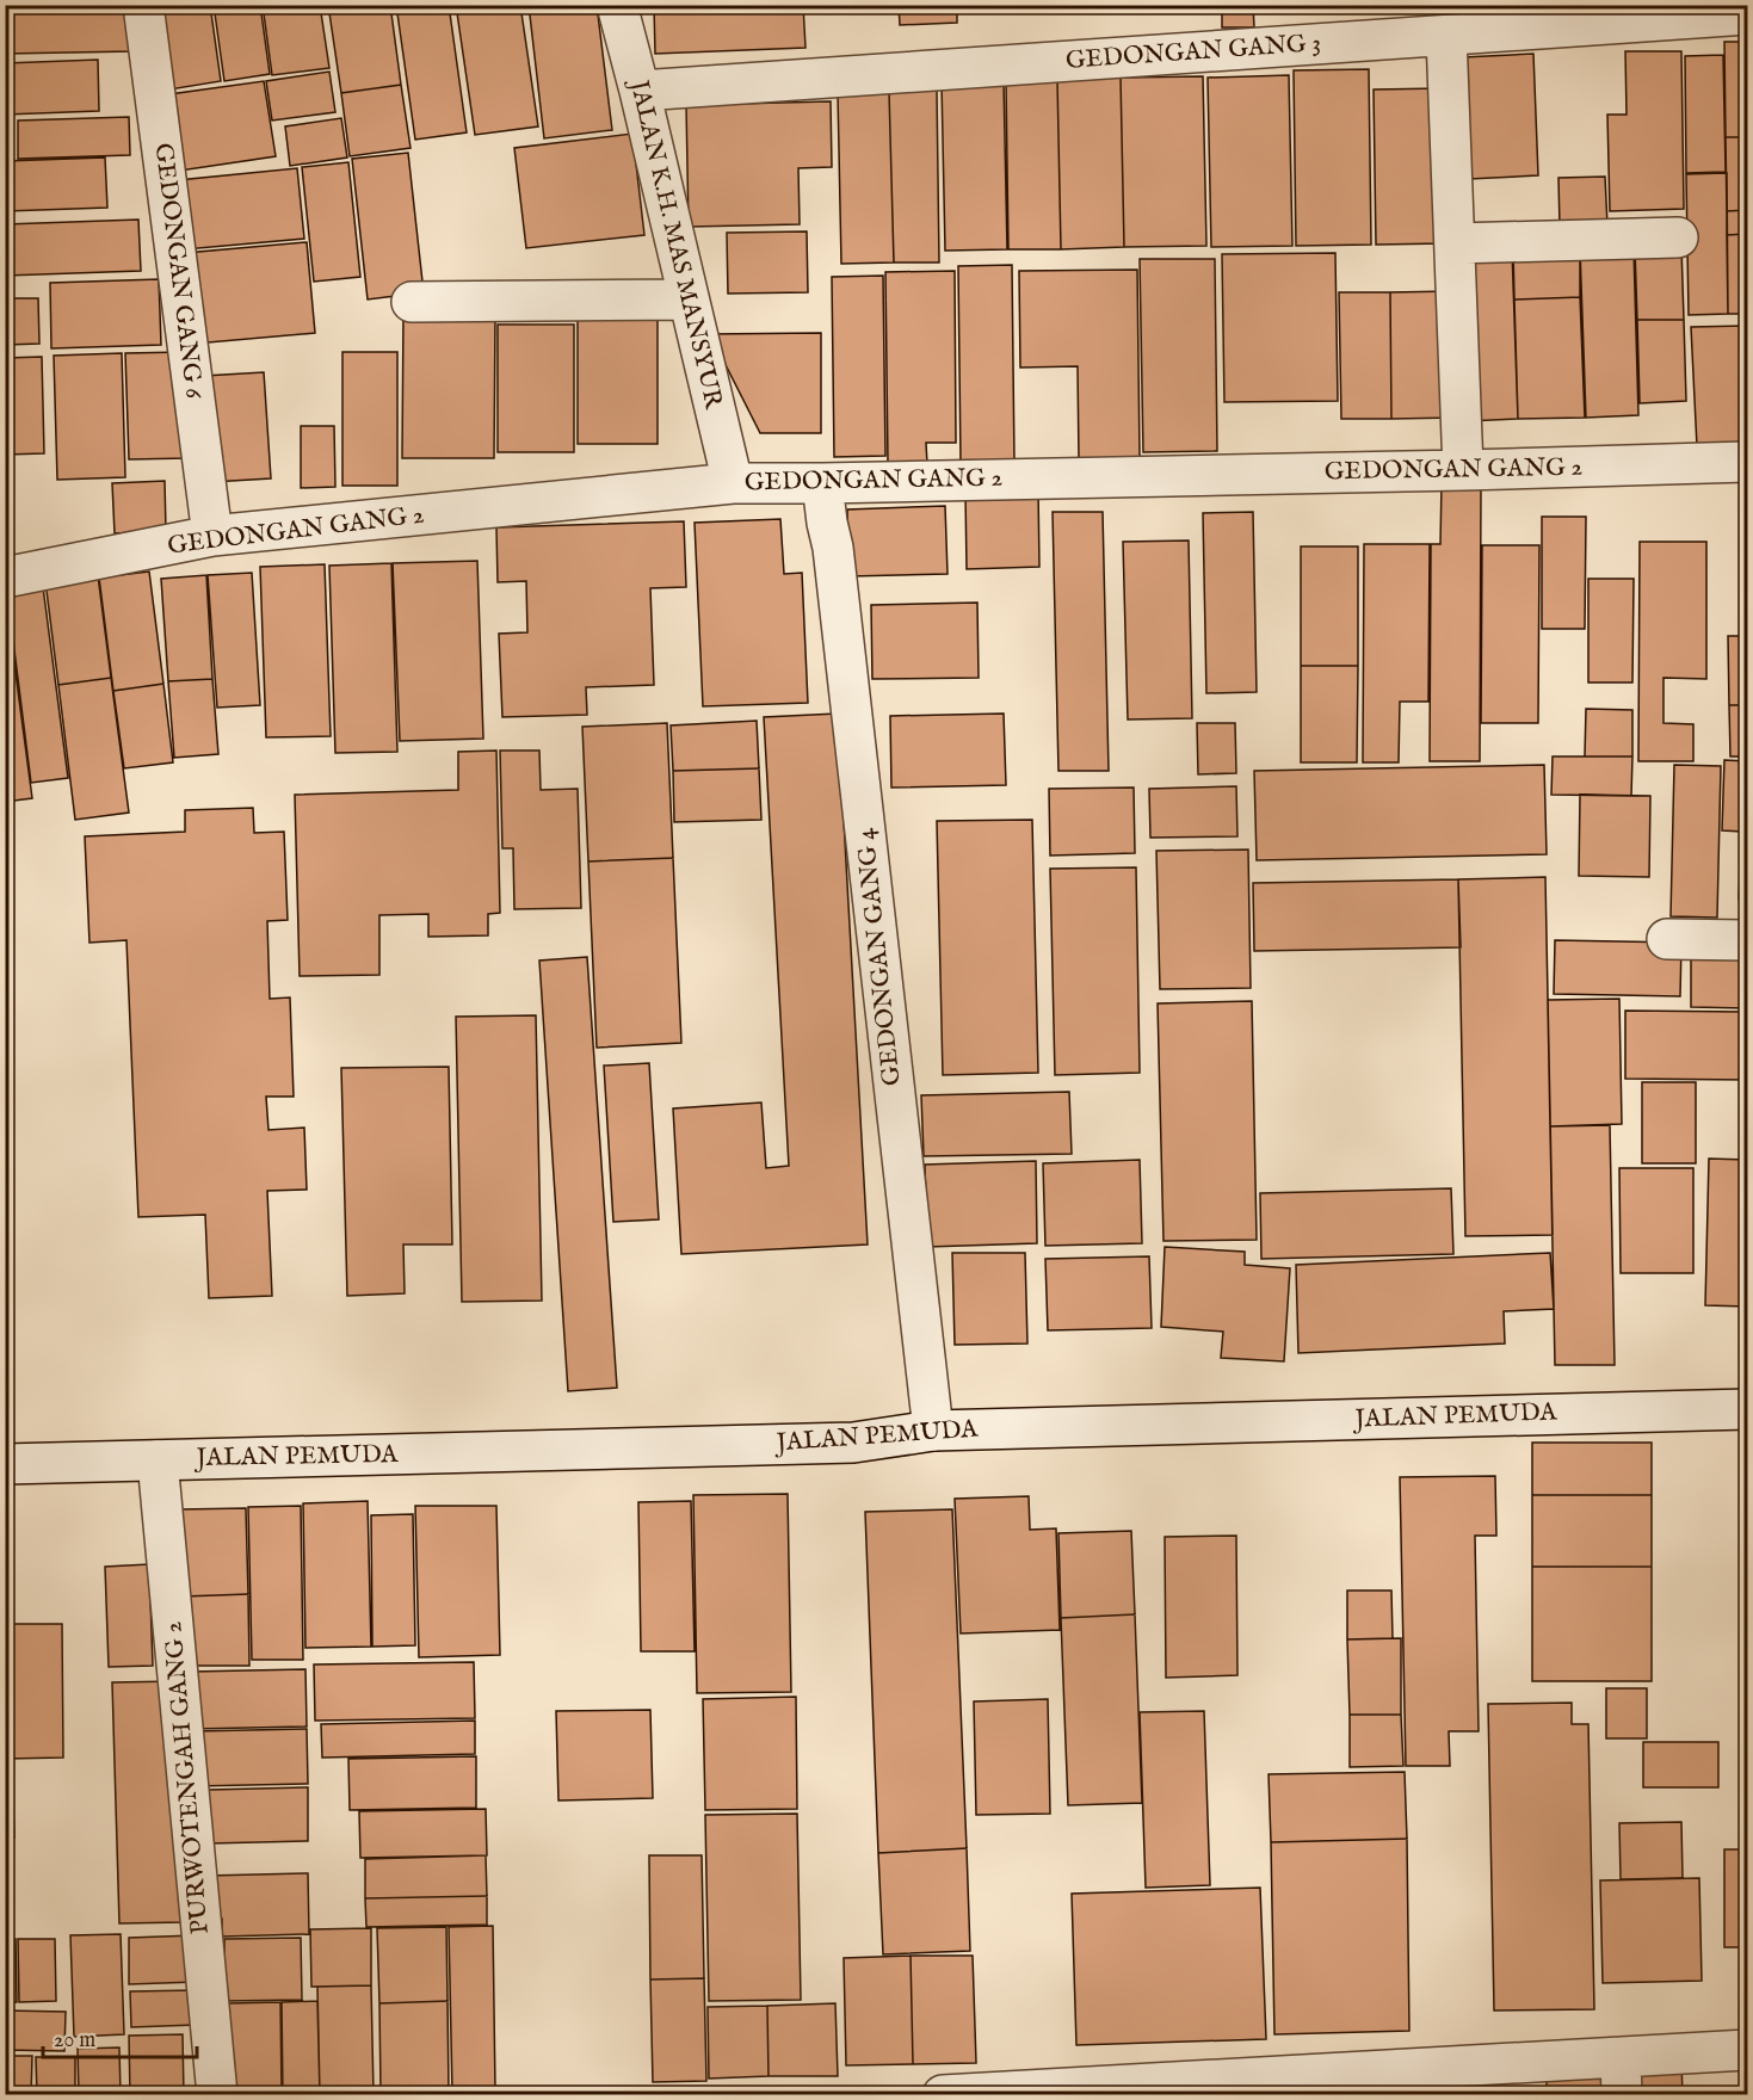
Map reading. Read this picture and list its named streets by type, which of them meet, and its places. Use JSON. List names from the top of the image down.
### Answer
{
  "streets": {
    "street": [
      "GEDONGAN GANG 3",
      "JALAN K.H. MAS MANSYUR",
      "GEDONGAN GANG 6",
      "GEDONGAN GANG 2",
      "GEDONGAN GANG 4",
      "JALAN PEMUDA",
      "PURWOTENGAH GANG 2"
    ]
  },
  "crossings": [
    ["GEDONGAN GANG 3", "JALAN K.H. MAS MANSYUR"],
    ["JALAN K.H. MAS MANSYUR", "GEDONGAN GANG 2"],
    ["GEDONGAN GANG 6", "GEDONGAN GANG 2"],
    ["GEDONGAN GANG 2", "GEDONGAN GANG 4"],
    ["GEDONGAN GANG 4", "JALAN PEMUDA"],
    ["JALAN PEMUDA", "PURWOTENGAH GANG 2"]
  ],
  "scale_bar": "20 m"
}
